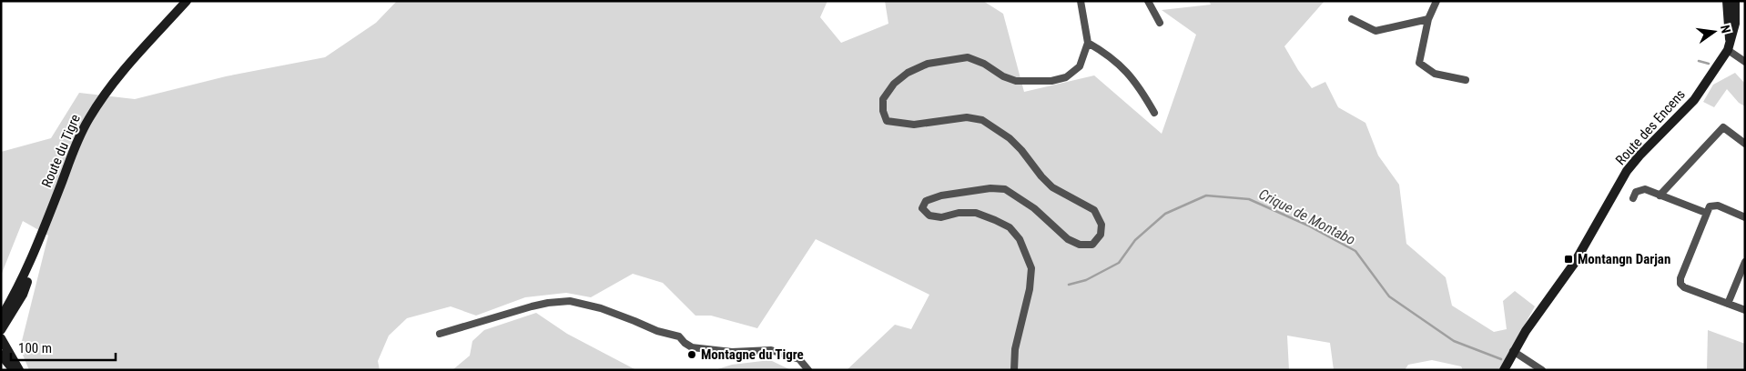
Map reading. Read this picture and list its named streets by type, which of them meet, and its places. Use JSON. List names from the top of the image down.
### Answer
{
  "streets": {
    "street": ["Route des Encens", "Route du Tigre"]
  },
  "water": ["Crique de Montabo"],
  "places": {
    "transit": ["Montangn Darjan"],
    "other": ["Montagne du Tigre"]
  },
  "scale_bar": "100 m",
  "north": "right"
}
